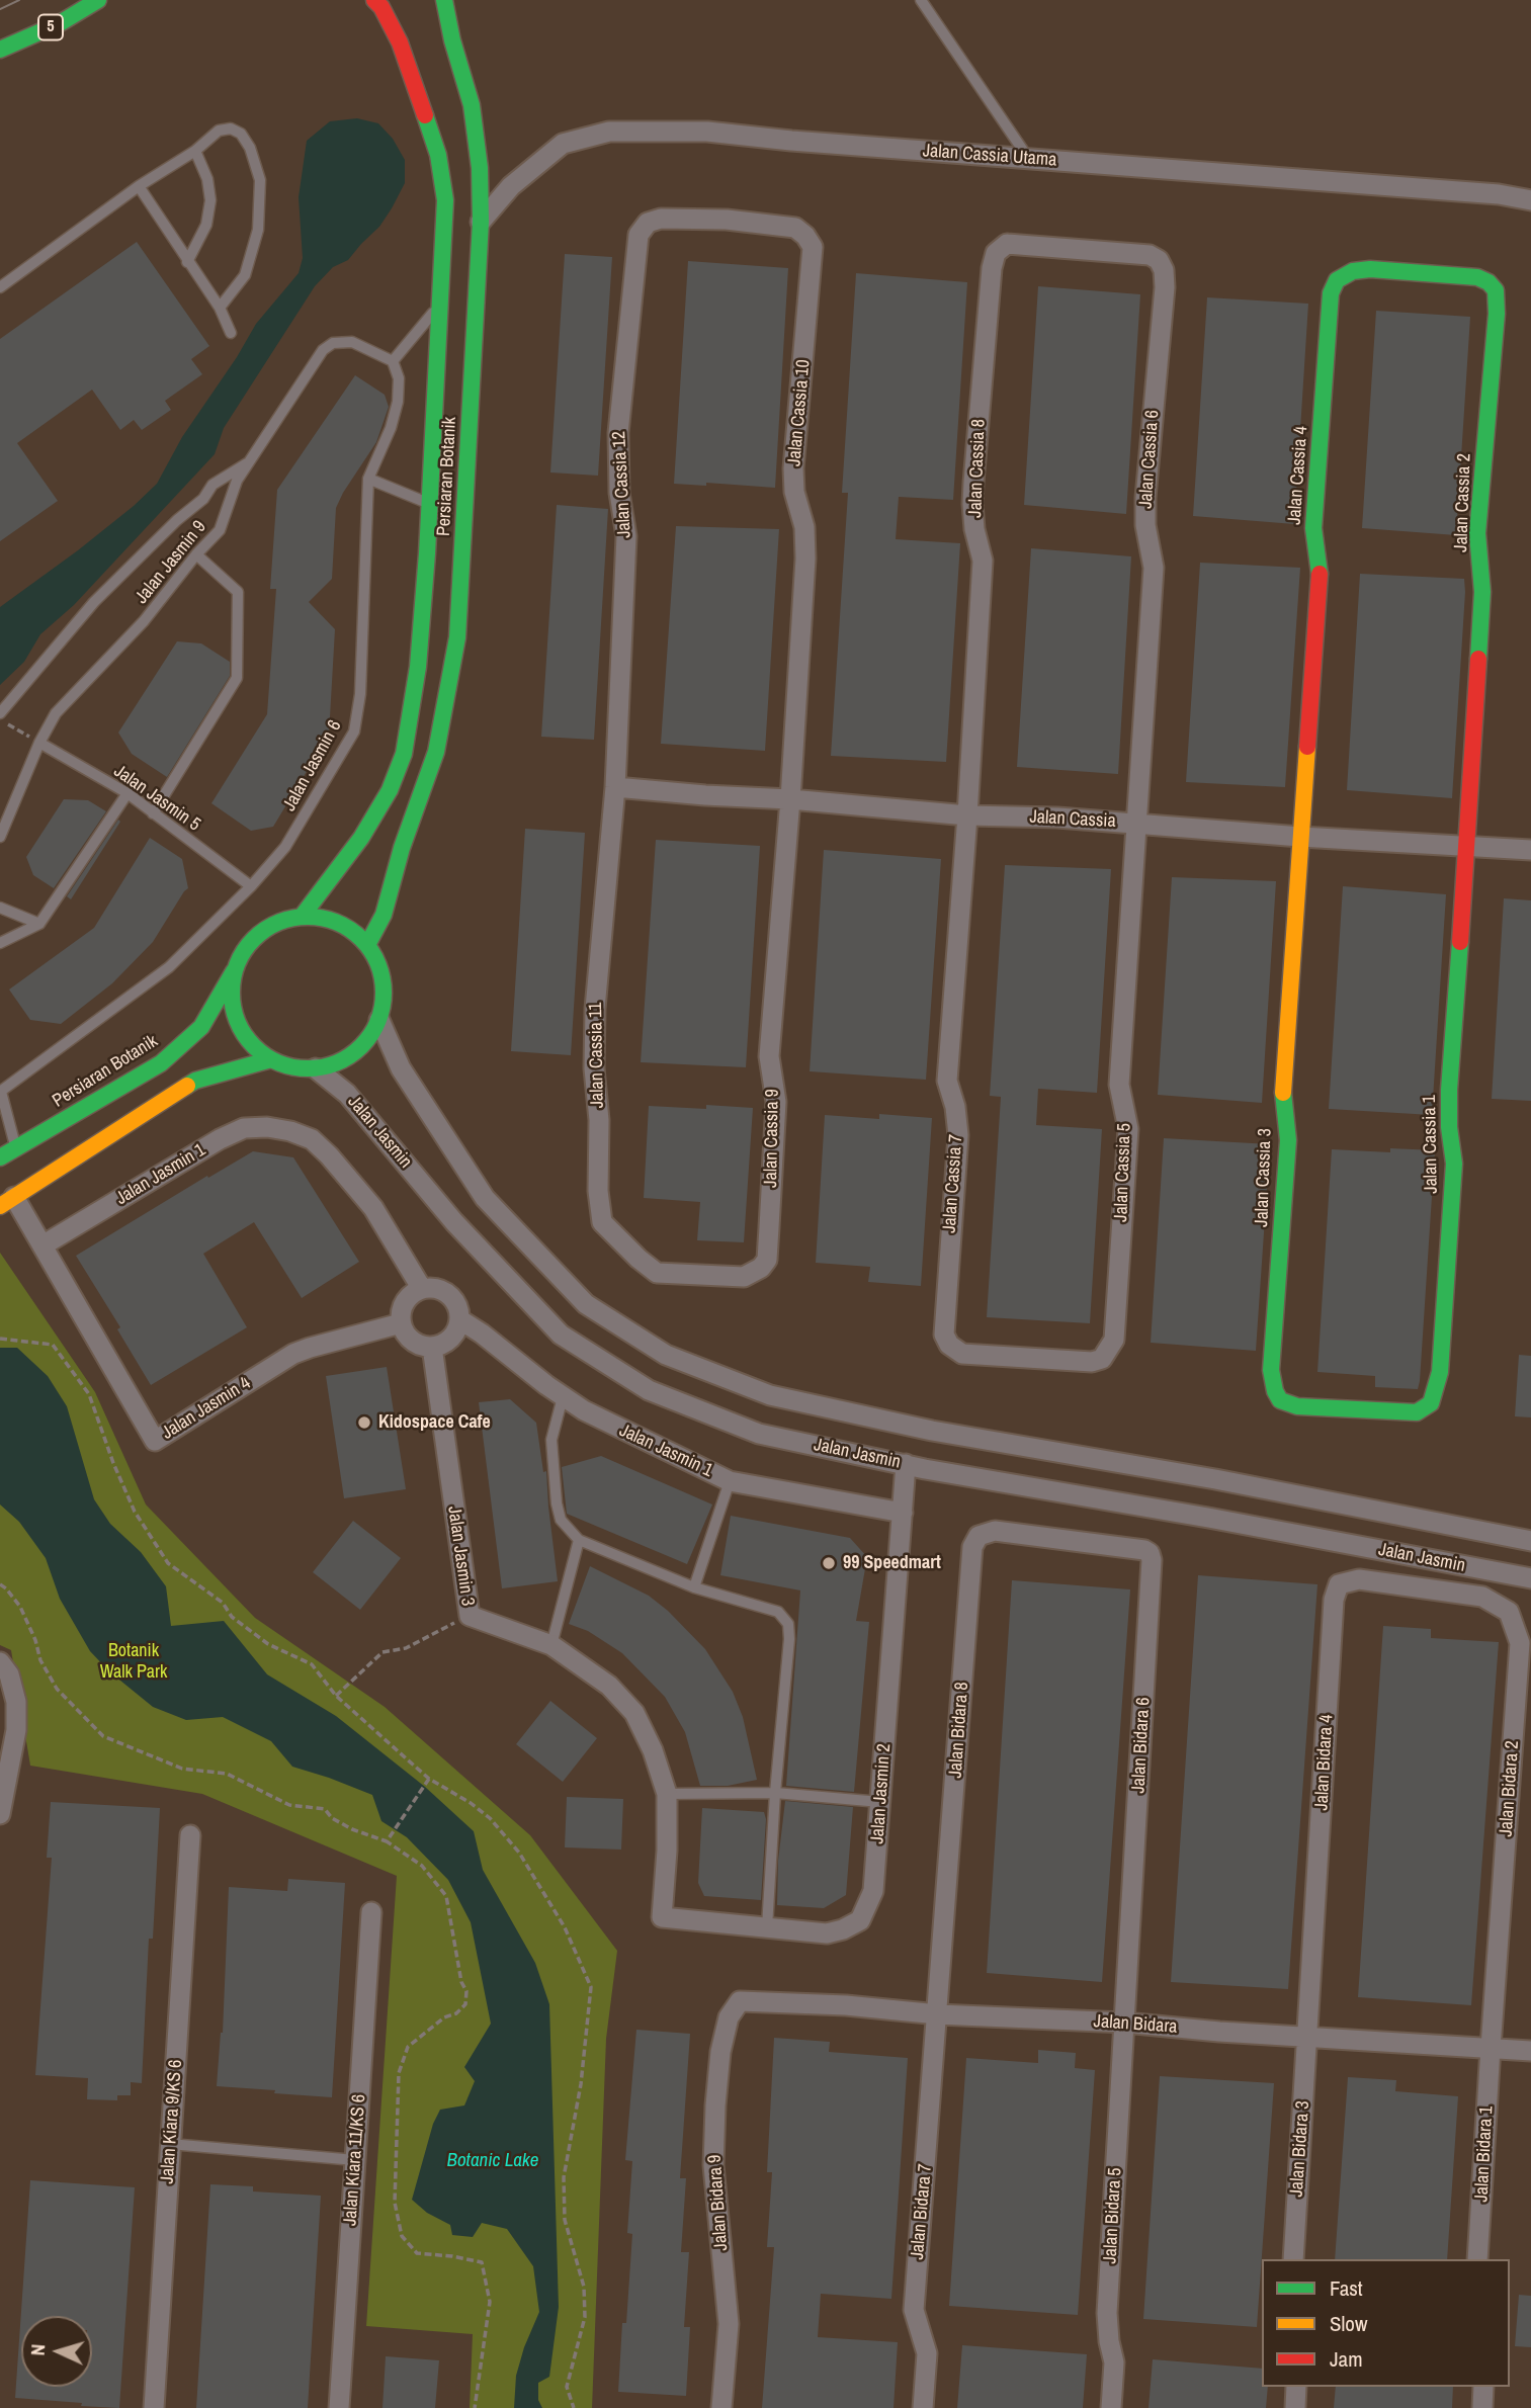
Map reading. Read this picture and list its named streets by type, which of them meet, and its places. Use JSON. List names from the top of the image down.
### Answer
{
  "streets": {
    "main road": [
      "5",
      "Jalan Cassia 4",
      "Persiaran Botanik",
      "Jalan Cassia 2",
      "Jalan Cassia 1",
      "Jalan Cassia 3"
    ],
    "street": [
      "Jalan Cassia Utama",
      "Jalan Cassia 10",
      "Jalan Cassia 6",
      "Jalan Cassia 8",
      "Jalan Cassia 12",
      "Jalan Cassia",
      "Jalan Cassia 11",
      "Jalan Jasmin",
      "Jalan Cassia 9",
      "Jalan Cassia 5",
      "Jalan Jasmin 1",
      "Jalan Cassia 7",
      "Jalan Jasmin 4",
      "Jalan Jasmin 3",
      "Jalan Bidara 8",
      "Jalan Bidara 6",
      "Jalan Bidara 4",
      "Jalan Bidara 2",
      "Jalan Jasmin 2",
      "Jalan Bidara",
      "Jalan Kiara 9/KS 6",
      "Jalan Bidara 3",
      "Jalan Bidara 1",
      "Jalan Kiara 11/KS 6",
      "Jalan Bidara 9",
      "Jalan Bidara 7",
      "Jalan Bidara 5"
    ],
    "lane": ["Jalan Jasmin 9", "Jalan Jasmin 6", "Jalan Jasmin 5"]
  },
  "crossings": [
    ["Jalan Cassia Utama", "Persiaran Botanik"],
    ["Jalan Cassia 10", "Jalan Cassia 12"],
    ["Jalan Cassia 10", "Jalan Cassia"],
    ["Jalan Cassia 10", "Jalan Cassia 9"],
    ["Jalan Cassia 6", "Jalan Cassia 8"],
    ["Jalan Cassia 6", "Jalan Cassia"],
    ["Jalan Cassia 6", "Jalan Cassia 5"],
    ["Jalan Cassia 8", "Jalan Cassia"],
    ["Jalan Cassia 8", "Jalan Cassia 7"],
    ["Jalan Cassia 4", "Jalan Cassia 2"],
    ["Jalan Cassia 4", "Jalan Cassia"],
    ["Jalan Cassia 4", "Jalan Cassia 3"],
    ["Persiaran Botanik", "Jalan Jasmin"],
    ["Jalan Cassia 12", "Jalan Cassia"],
    ["Jalan Cassia 12", "Jalan Cassia 11"],
    ["Jalan Cassia 2", "Jalan Cassia"],
    ["Jalan Cassia 2", "Jalan Cassia 1"],
    ["Jalan Jasmin 9", "Jalan Jasmin 6"],
    ["Jalan Jasmin 9", "Jalan Jasmin 5"],
    ["Jalan Jasmin 6", "Jalan Jasmin 5"],
    ["Jalan Cassia", "Jalan Cassia 11"],
    ["Jalan Cassia", "Jalan Cassia 9"],
    ["Jalan Cassia", "Jalan Cassia 1"],
    ["Jalan Cassia", "Jalan Cassia 5"],
    ["Jalan Cassia", "Jalan Cassia 3"],
    ["Jalan Cassia", "Jalan Cassia 7"],
    ["Jalan Cassia 11", "Jalan Cassia 9"],
    ["Jalan Jasmin", "Jalan Jasmin 2"],
    ["Jalan Cassia 1", "Jalan Cassia 3"],
    ["Jalan Cassia 5", "Jalan Cassia 7"],
    ["Jalan Jasmin 1", "Jalan Jasmin 4"],
    ["Jalan Jasmin 1", "Jalan Jasmin 3"],
    ["Jalan Jasmin 1", "Jalan Jasmin 2"],
    ["Jalan Jasmin 4", "Jalan Jasmin 3"],
    ["Jalan Jasmin 3", "Jalan Jasmin 2"],
    ["Jalan Bidara 8", "Jalan Bidara 6"],
    ["Jalan Bidara 8", "Jalan Bidara"],
    ["Jalan Bidara 8", "Jalan Bidara 7"],
    ["Jalan Bidara 6", "Jalan Bidara"],
    ["Jalan Bidara 6", "Jalan Bidara 5"],
    ["Jalan Bidara 4", "Jalan Bidara 2"],
    ["Jalan Bidara 4", "Jalan Bidara"],
    ["Jalan Bidara 4", "Jalan Bidara 3"],
    ["Jalan Bidara 2", "Jalan Bidara"],
    ["Jalan Bidara 2", "Jalan Bidara 1"],
    ["Jalan Bidara", "Jalan Bidara 3"],
    ["Jalan Bidara", "Jalan Bidara 1"],
    ["Jalan Bidara", "Jalan Bidara 9"],
    ["Jalan Bidara", "Jalan Bidara 7"],
    ["Jalan Bidara", "Jalan Bidara 5"]
  ],
  "water": ["Botanic Lake"],
  "parks": ["Botanik Walk Park"],
  "places": ["Kidospace Cafe", "99 Speedmart"],
  "legend": ["Fast", "Slow", "Jam"],
  "north": "left"
}
